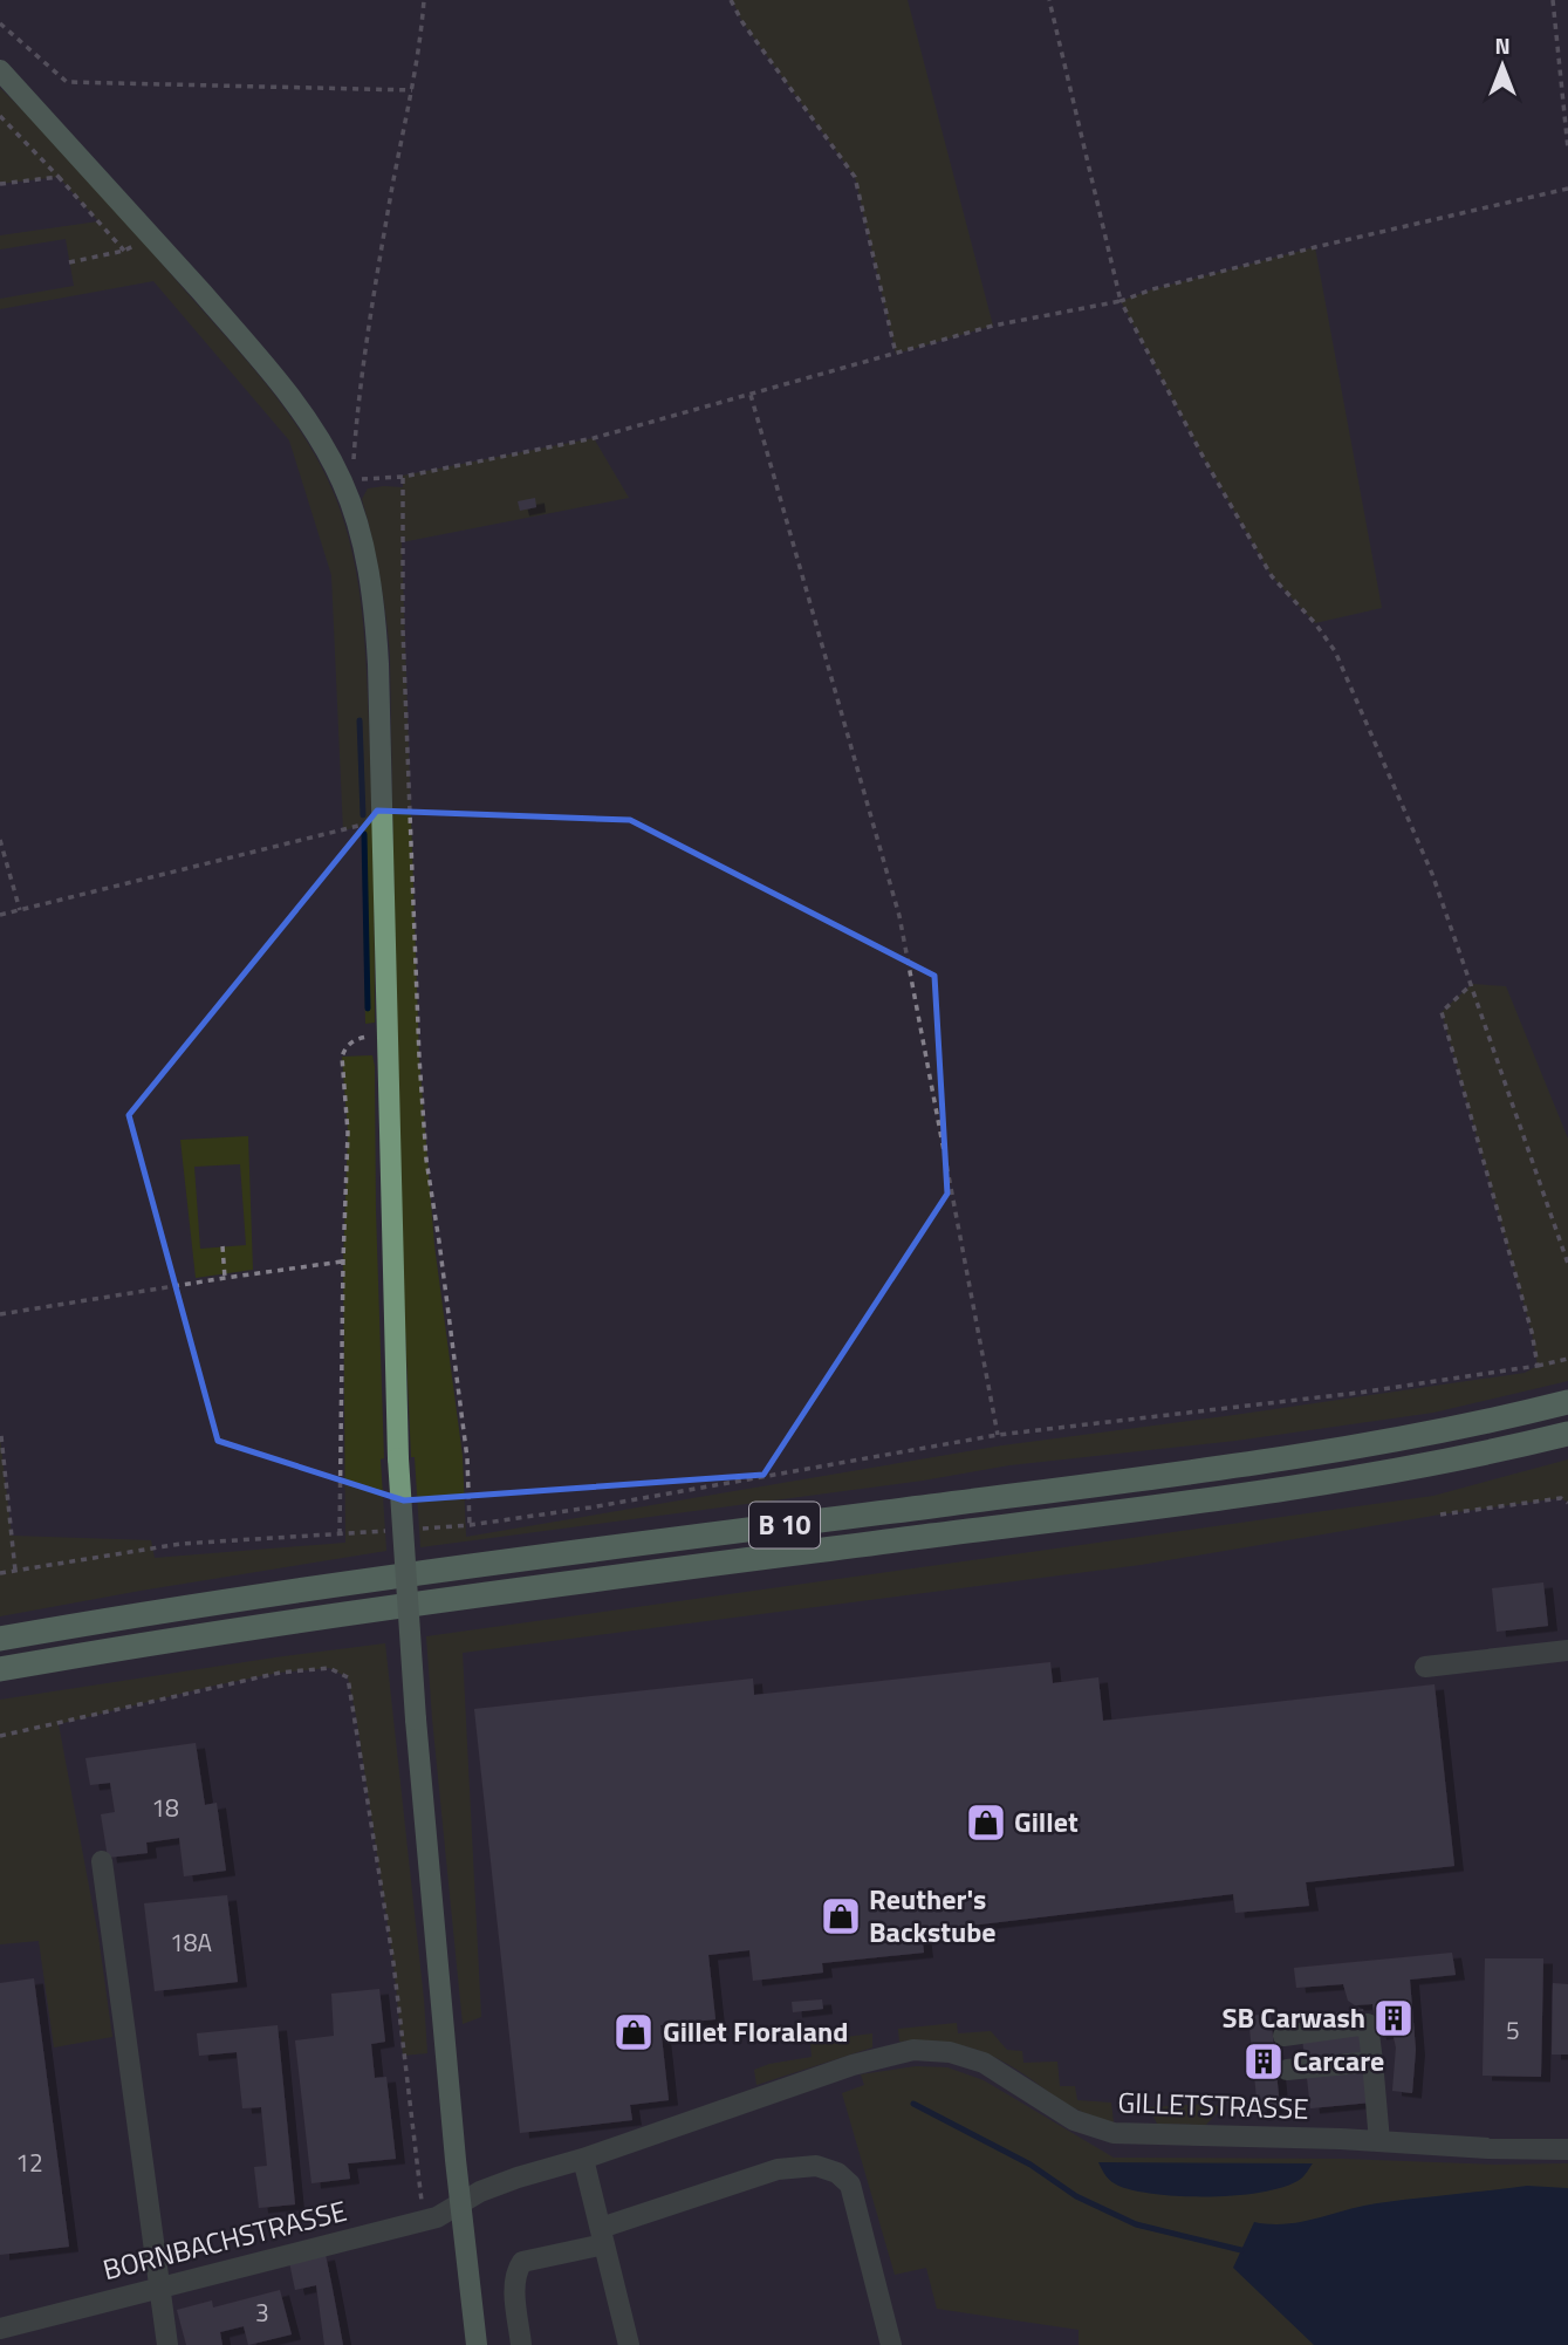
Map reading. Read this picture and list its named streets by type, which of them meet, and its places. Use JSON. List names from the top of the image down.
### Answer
{
  "streets": {
    "highway": ["B 10"],
    "street": ["GILLETSTRASSE", "BORNBACHSTRASSE"]
  },
  "crossings": [
    ["GILLETSTRASSE", "BORNBACHSTRASSE"]
  ],
  "places": {
    "shop": ["Gillet", "Reuther's Backstube", "Gillet Floraland"],
    "building": ["SB Carwash", "Carcare"]
  },
  "house_numbers": [
    "18",
    "18A",
    "5",
    "12",
    "3"
  ],
  "north": "top"
}
